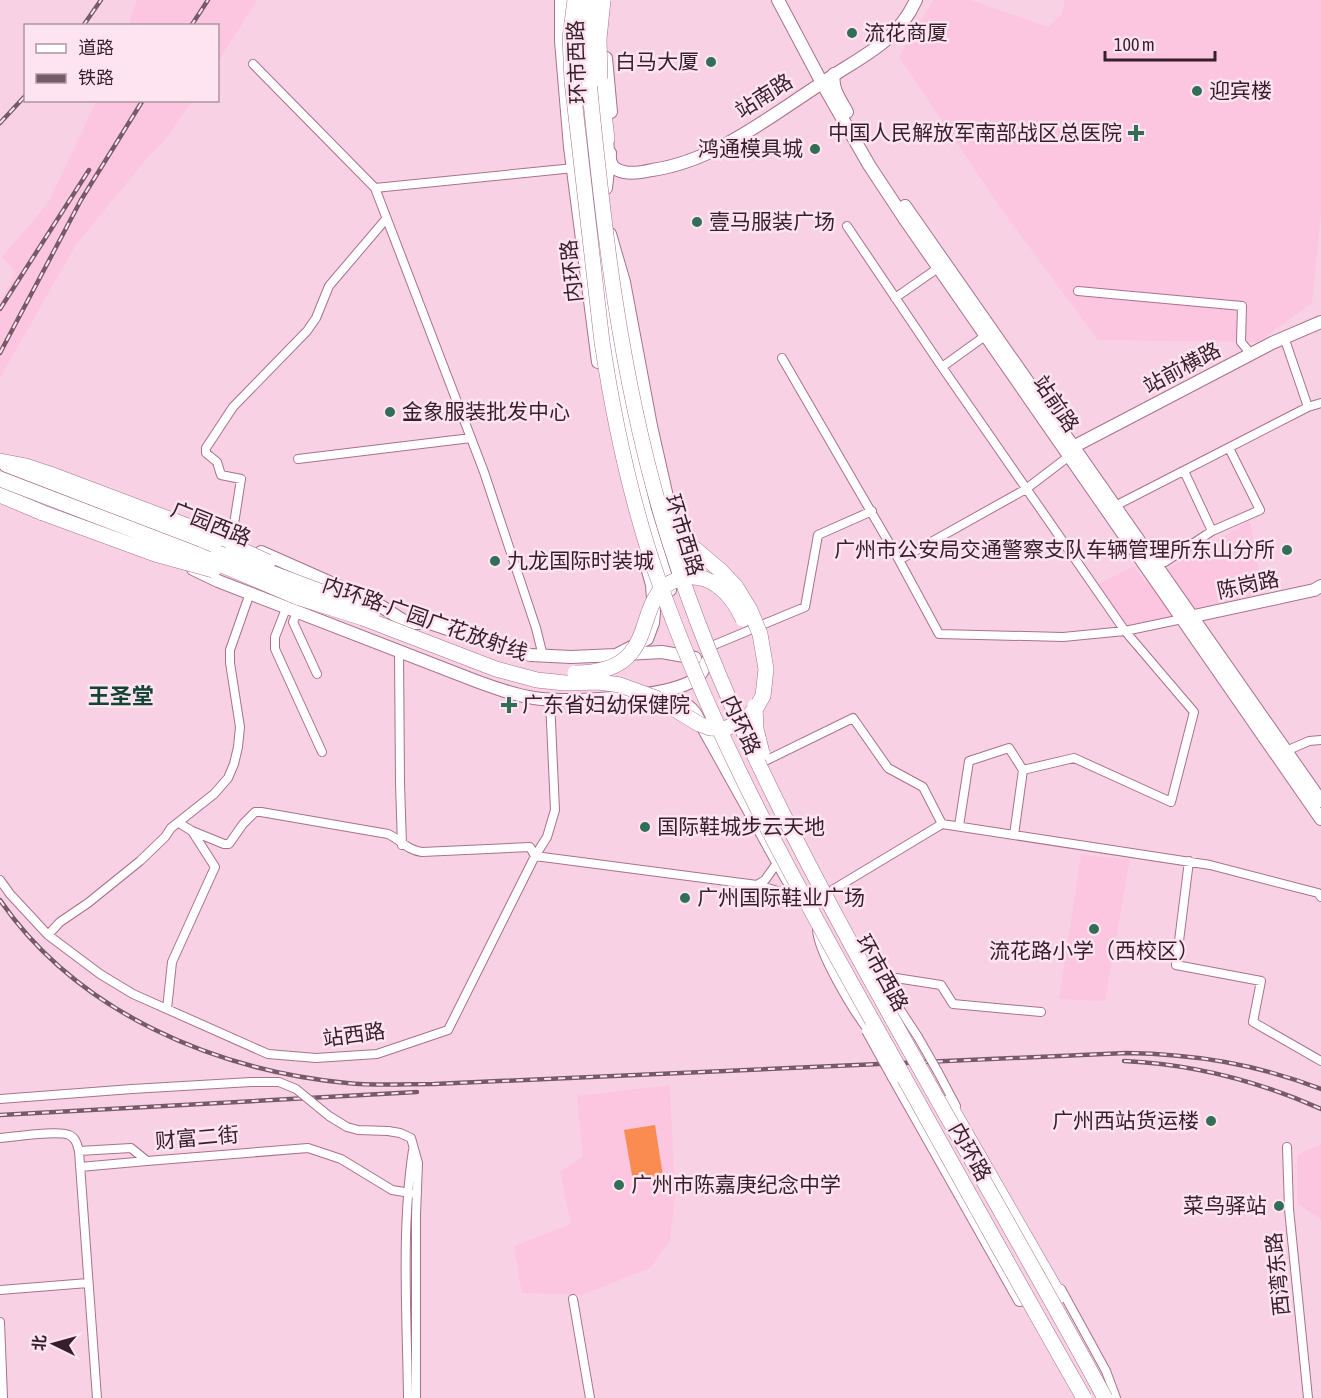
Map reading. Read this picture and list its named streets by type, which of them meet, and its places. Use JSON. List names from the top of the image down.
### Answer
{
  "streets": {
    "highway": ["内环路", "内环路-广园广花放射线"],
    "main road": [
      "环市西路",
      "站南路",
      "站前横路",
      "站前路",
      "广园西路",
      "陈岗路"
    ],
    "street": ["站西路", "财富二街", "西湾东路"]
  },
  "crossings": [
    ["环市西路", "内环路"],
    ["环市西路", "内环路-广园广花放射线"],
    ["站南路", "站前路"],
    ["内环路", "内环路-广园广花放射线"],
    ["站前横路", "站前路"],
    ["站前路", "陈岗路"]
  ],
  "districts": ["王圣堂"],
  "places": {
    "other": [
      "流花商厦",
      "白马大厦",
      "迎宾楼",
      "鸿通模具城",
      "壹马服装广场",
      "金象服装批发中心",
      "广州市公安局交通警察支队车辆管理所东山分所",
      "九龙国际时装城",
      "国际鞋城步云天地",
      "广州国际鞋业广场",
      "流花路小学（西校区）",
      "广州西站货运楼",
      "广州市陈嘉庚纪念中学",
      "菜鸟驿站"
    ],
    "health": ["中国人民解放军南部战区总医院", "广东省妇幼保健院"]
  },
  "legend": ["道路", "铁路"],
  "scale_bar": "100 m",
  "north": "left"
}
